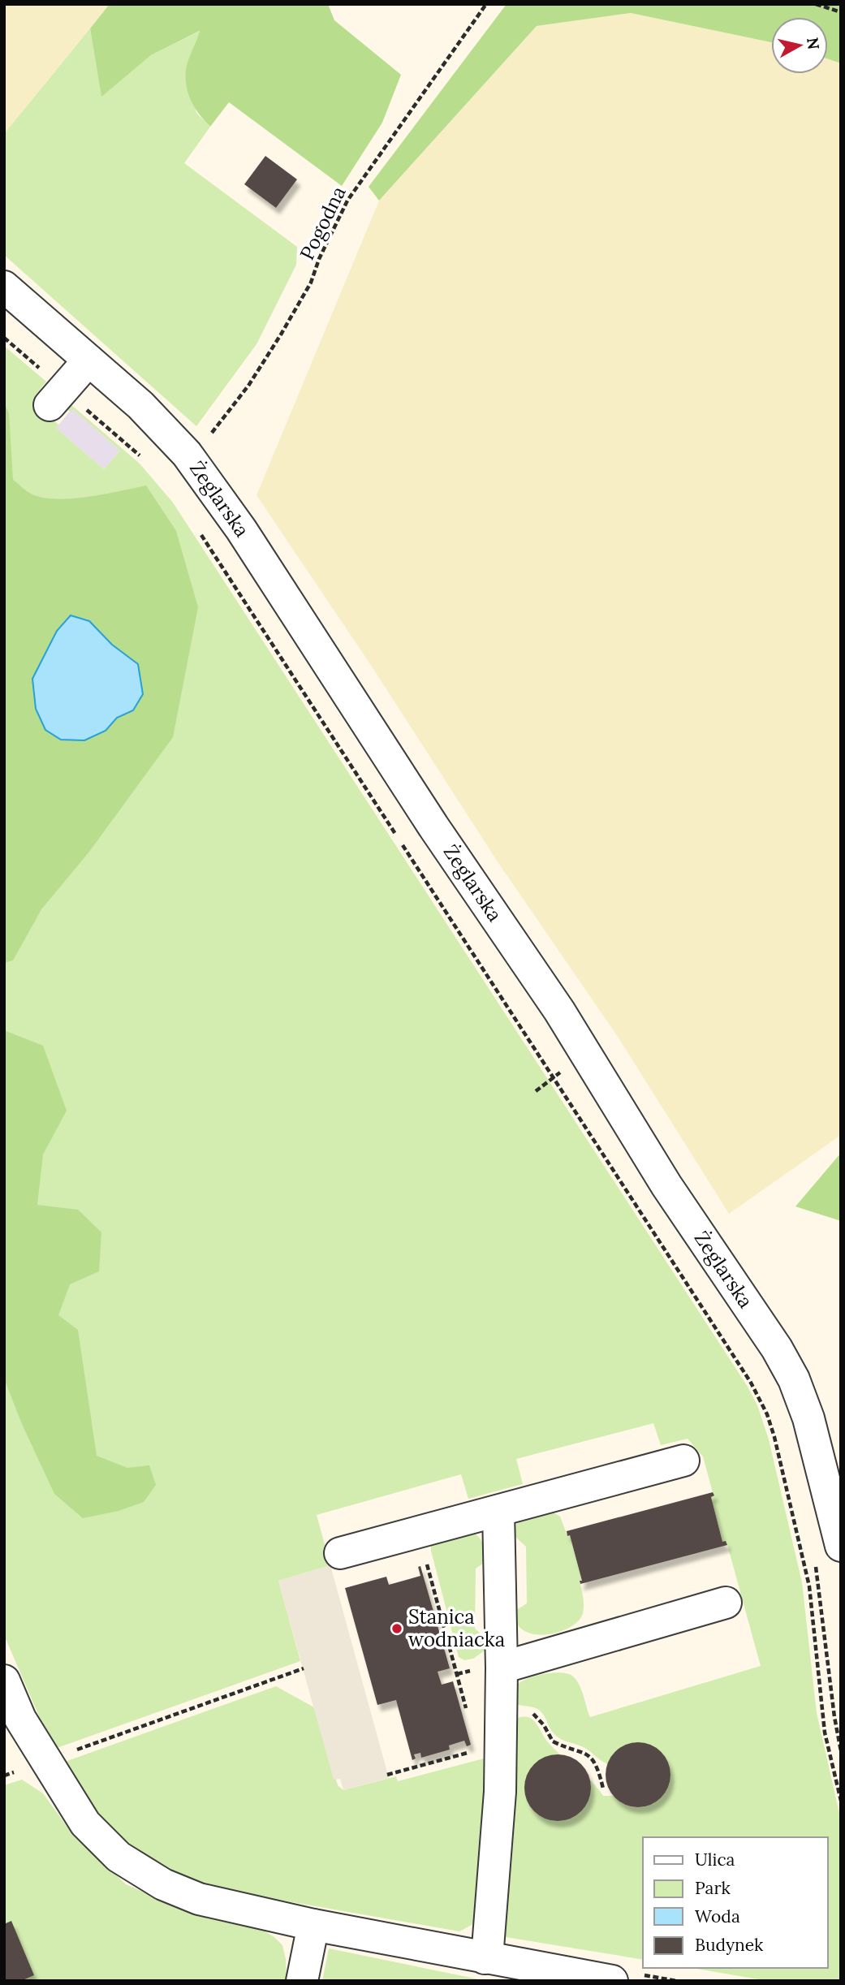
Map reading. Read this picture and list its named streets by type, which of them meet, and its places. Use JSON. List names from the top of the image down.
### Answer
{
  "streets": {
    "street": ["Żeglarska"],
    "path": ["Pogodna"]
  },
  "crossings": [
    ["Pogodna", "Żeglarska"]
  ],
  "places": ["Stanica wodniacka"],
  "legend": [
    "Ulica",
    "Park",
    "Woda",
    "Budynek"
  ],
  "north": "right"
}
